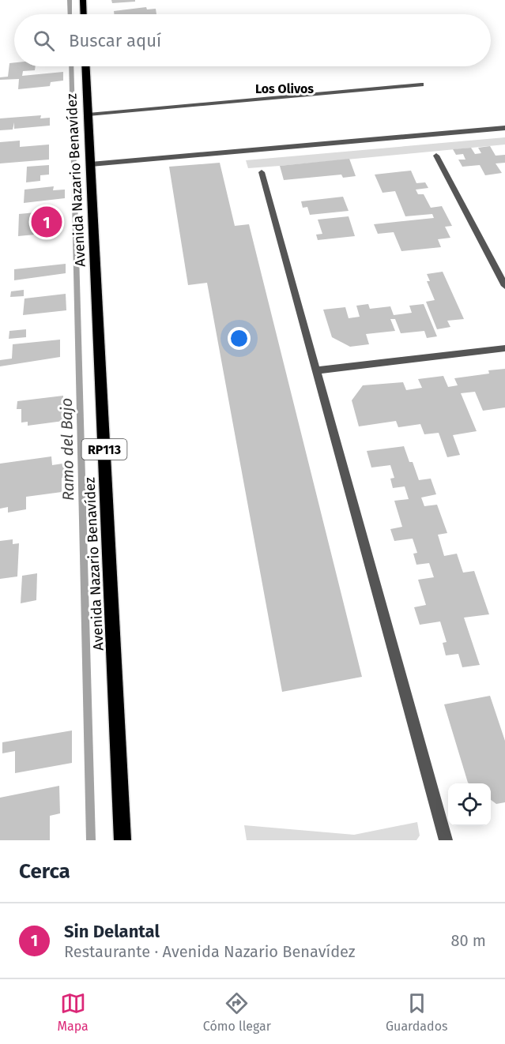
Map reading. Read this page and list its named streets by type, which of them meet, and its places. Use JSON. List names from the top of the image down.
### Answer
{
  "streets": {
    "main road": ["Avenida Nazario Benavídez", "RP113"]
  },
  "districts": ["Los Olivos"],
  "water": ["Ramo del Bajo"],
  "page": {
    "search": "Buscar aquí",
    "pins": "1",
    "heading": "Cerca",
    "list": [
      {
        "mark": "1",
        "name": "Sin Delantal",
        "note": "Restaurante · Avenida Nazario Benavídez",
        "value": "80 m"
      }
    ],
    "nav": ["Mapa", "Cómo llegar", "Guardados"]
  }
}
